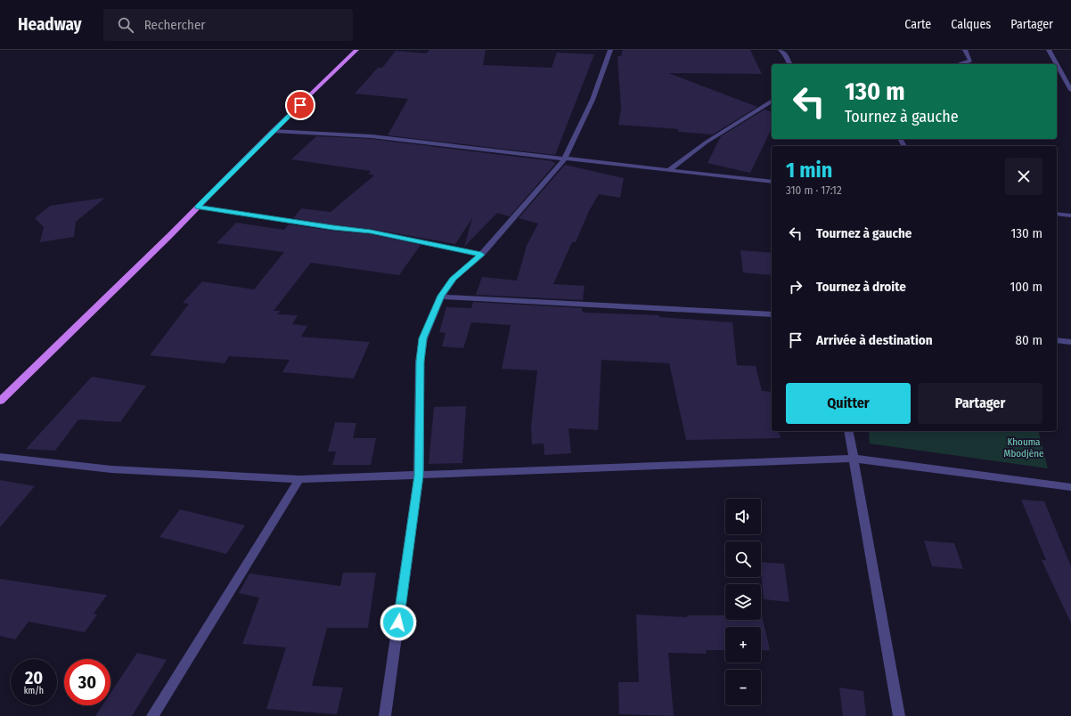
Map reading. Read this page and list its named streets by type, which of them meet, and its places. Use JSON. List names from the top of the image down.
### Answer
{
  "parks": ["Khouma Mbodjène"],
  "page": {
    "header": "Headway",
    "search": "Rechercher",
    "nav": ["Carte", "Calques", "Partager"],
    "turn": ["130 m", "Tournez à gauche"],
    "heading": ["1 min", "310 m · 17:12"],
    "list": [
      {
        "name": "Tournez à gauche",
        "value": "130 m"
      },
      {
        "name": "Tournez à droite",
        "value": "100 m"
      },
      {
        "name": "Arrivée à destination",
        "value": "80 m"
      }
    ],
    "buttons": ["Quitter", "Partager"],
    "map_buttons": ["+", "−"],
    "speed": "20 km/h",
    "limit": "30"
  }
}
